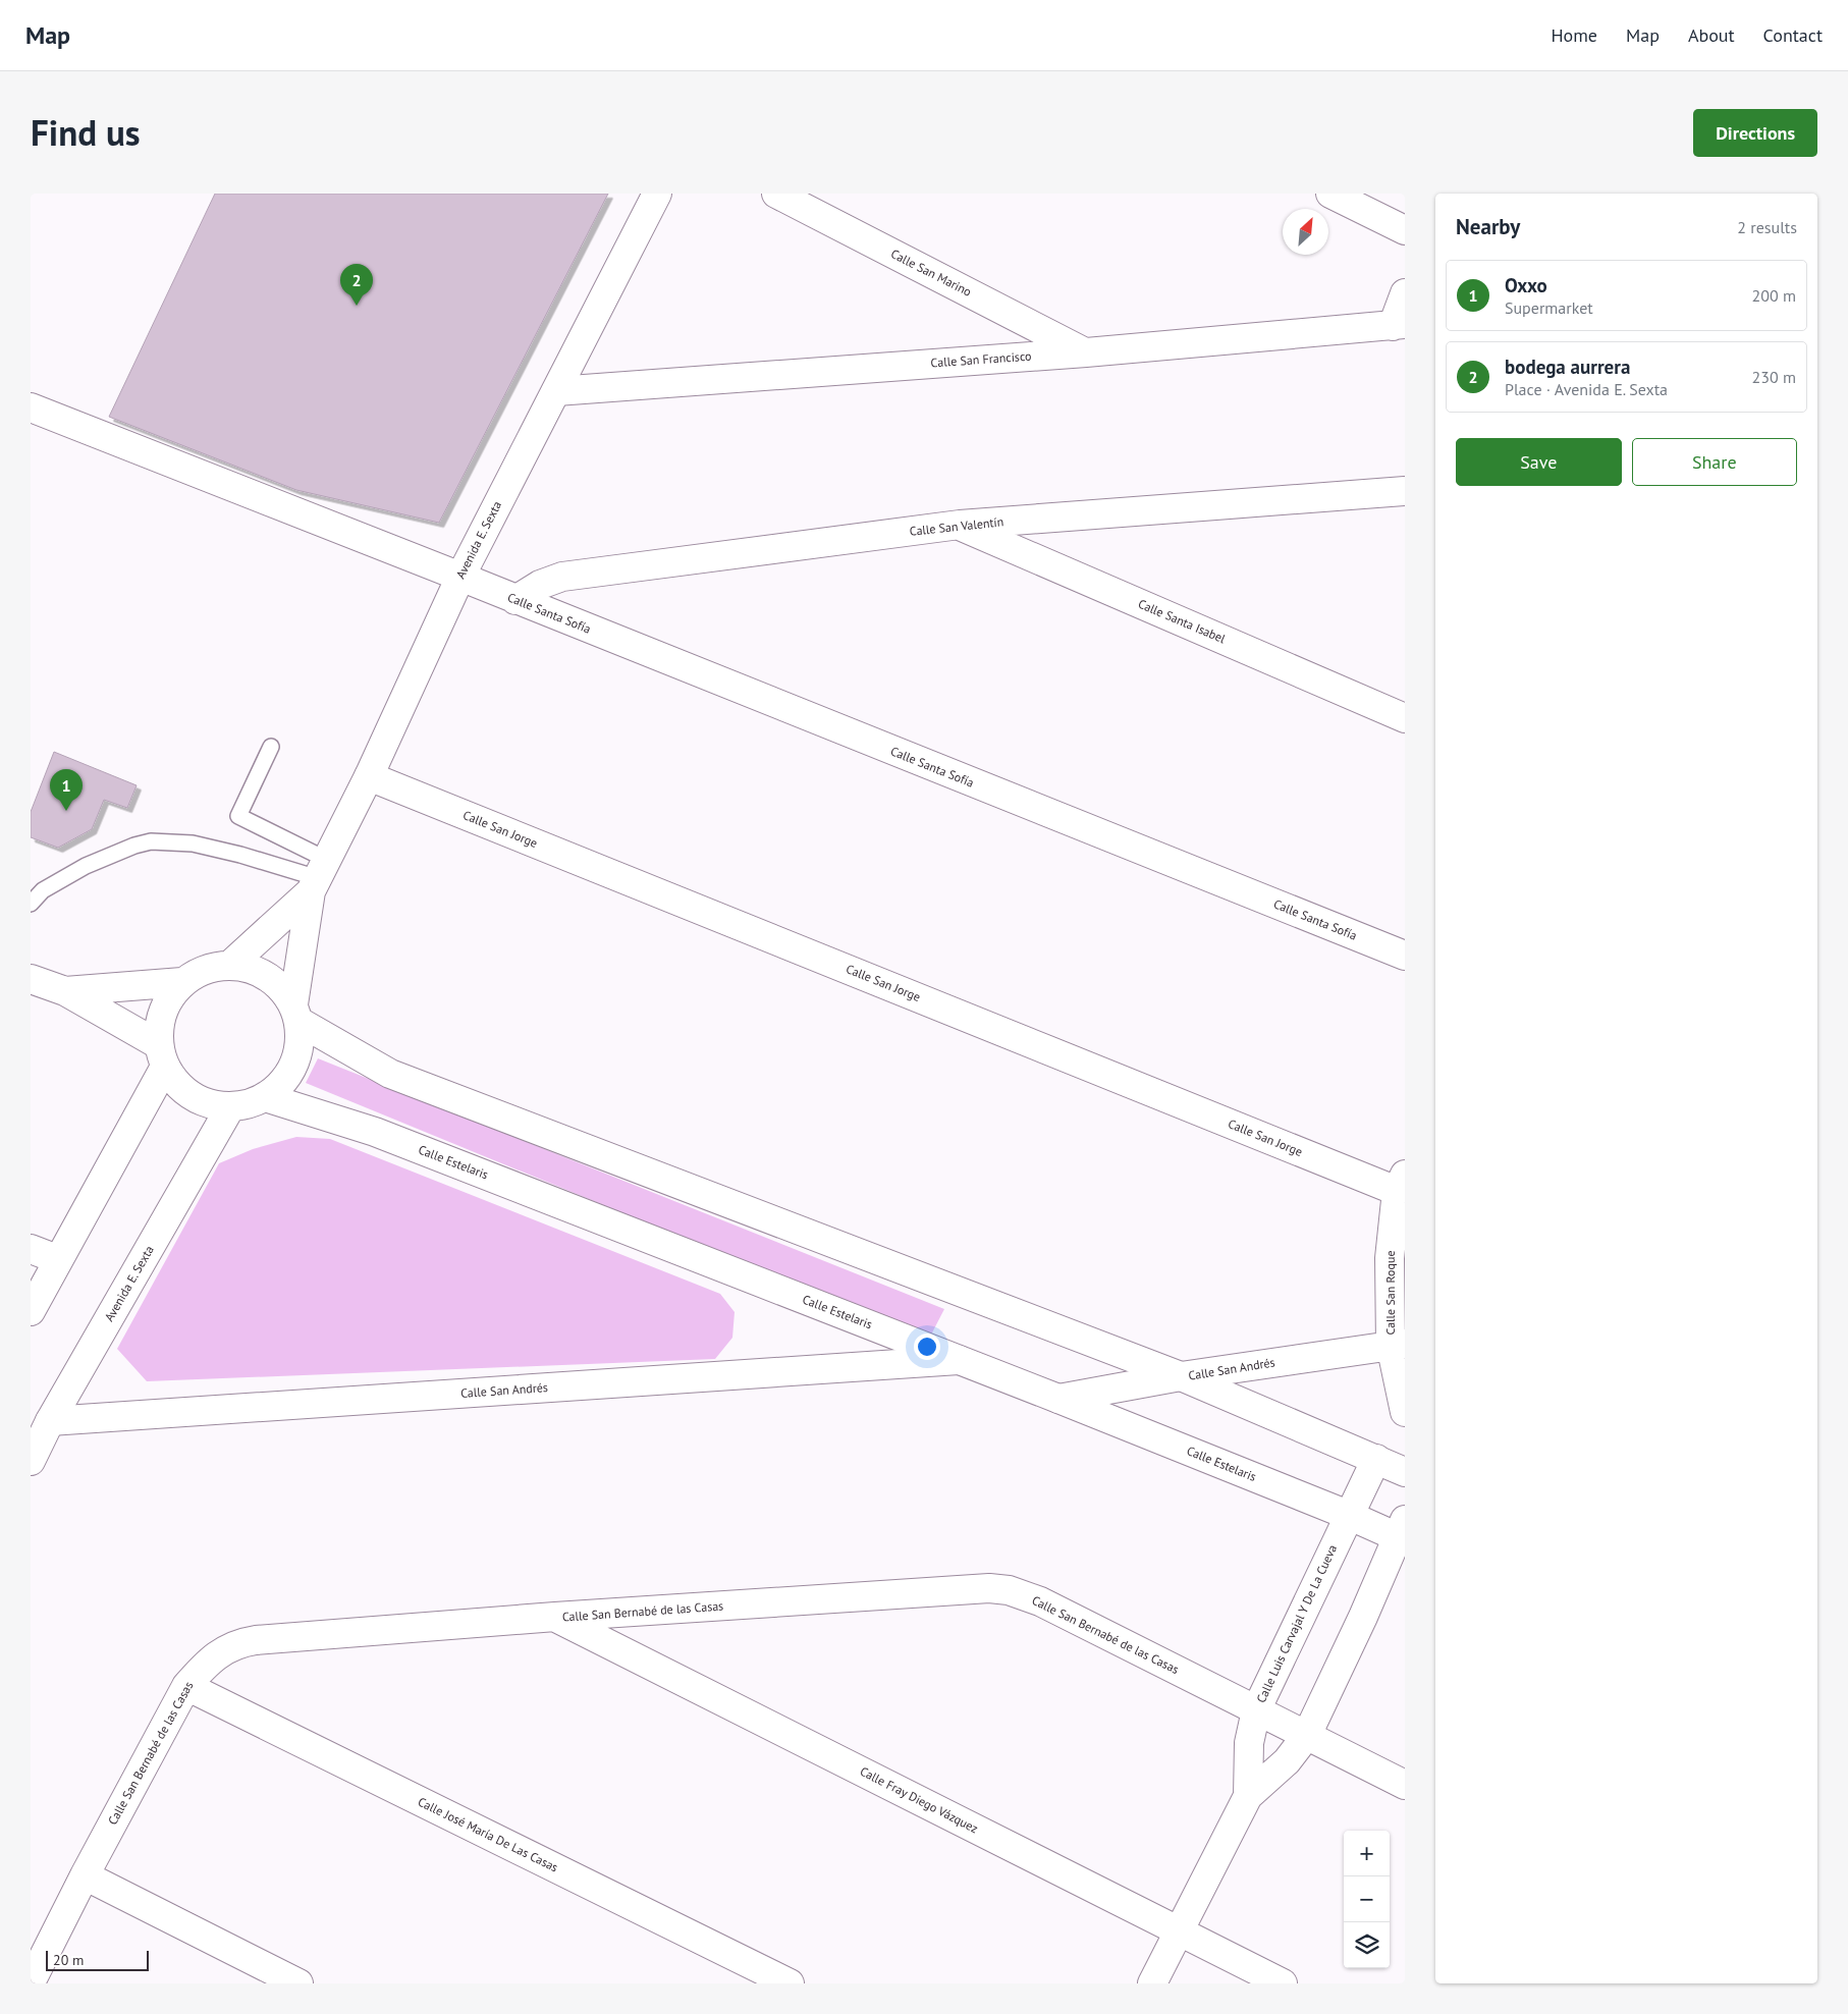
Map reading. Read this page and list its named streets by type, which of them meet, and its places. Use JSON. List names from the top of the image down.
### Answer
{
  "streets": {
    "street": [
      "Calle San Marino",
      "Calle San Francisco",
      "Calle San Valentín",
      "Avenida E. Sexta",
      "Calle Santa Sofía",
      "Calle Santa Isabel",
      "Calle San Jorge",
      "Calle Estelaris",
      "Calle San Roque",
      "Calle San Andrés",
      "Calle San Bernabé de las Casas",
      "Calle Luis Carvajal Y De La Cueva",
      "Calle Fray Diego Vázquez",
      "Calle José María De Las Casas"
    ]
  },
  "crossings": [
    ["Calle San Marino", "Calle San Francisco"],
    ["Calle San Francisco", "Avenida E. Sexta"],
    ["Calle San Valentín", "Calle Santa Sofía"],
    ["Calle San Valentín", "Calle Santa Isabel"],
    ["Avenida E. Sexta", "Calle Santa Sofía"],
    ["Avenida E. Sexta", "Calle San Jorge"],
    ["Avenida E. Sexta", "Calle Estelaris"],
    ["Avenida E. Sexta", "Calle San Andrés"],
    ["Calle San Jorge", "Calle San Roque"],
    ["Calle Estelaris", "Calle San Andrés"],
    ["Calle Estelaris", "Calle Luis Carvajal Y De La Cueva"],
    ["Calle San Roque", "Calle San Andrés"],
    ["Calle San Bernabé de las Casas", "Calle Luis Carvajal Y De La Cueva"],
    ["Calle San Bernabé de las Casas", "Calle Fray Diego Vázquez"],
    ["Calle San Bernabé de las Casas", "Calle José María De Las Casas"],
    ["Calle Luis Carvajal Y De La Cueva", "Calle Fray Diego Vázquez"]
  ],
  "scale_bar": "20 m",
  "north": "top right",
  "page": {
    "header": "Map",
    "nav": [
      "Home",
      "Map",
      "About",
      "Contact"
    ],
    "title": "Find us",
    "buttons": [
      "Directions",
      ["Save", "Share"]
    ],
    "heading": ["Nearby", "2 results"],
    "list": [
      {
        "mark": "1",
        "name": "Oxxo",
        "note": "Supermarket",
        "value": "200 m"
      },
      {
        "mark": "2",
        "name": "bodega aurrera",
        "note": "Place · Avenida E. Sexta",
        "value": "230 m"
      }
    ],
    "pins": ["2", "1"],
    "map_buttons": ["+", "−"],
    "scale": "20 m"
  }
}
